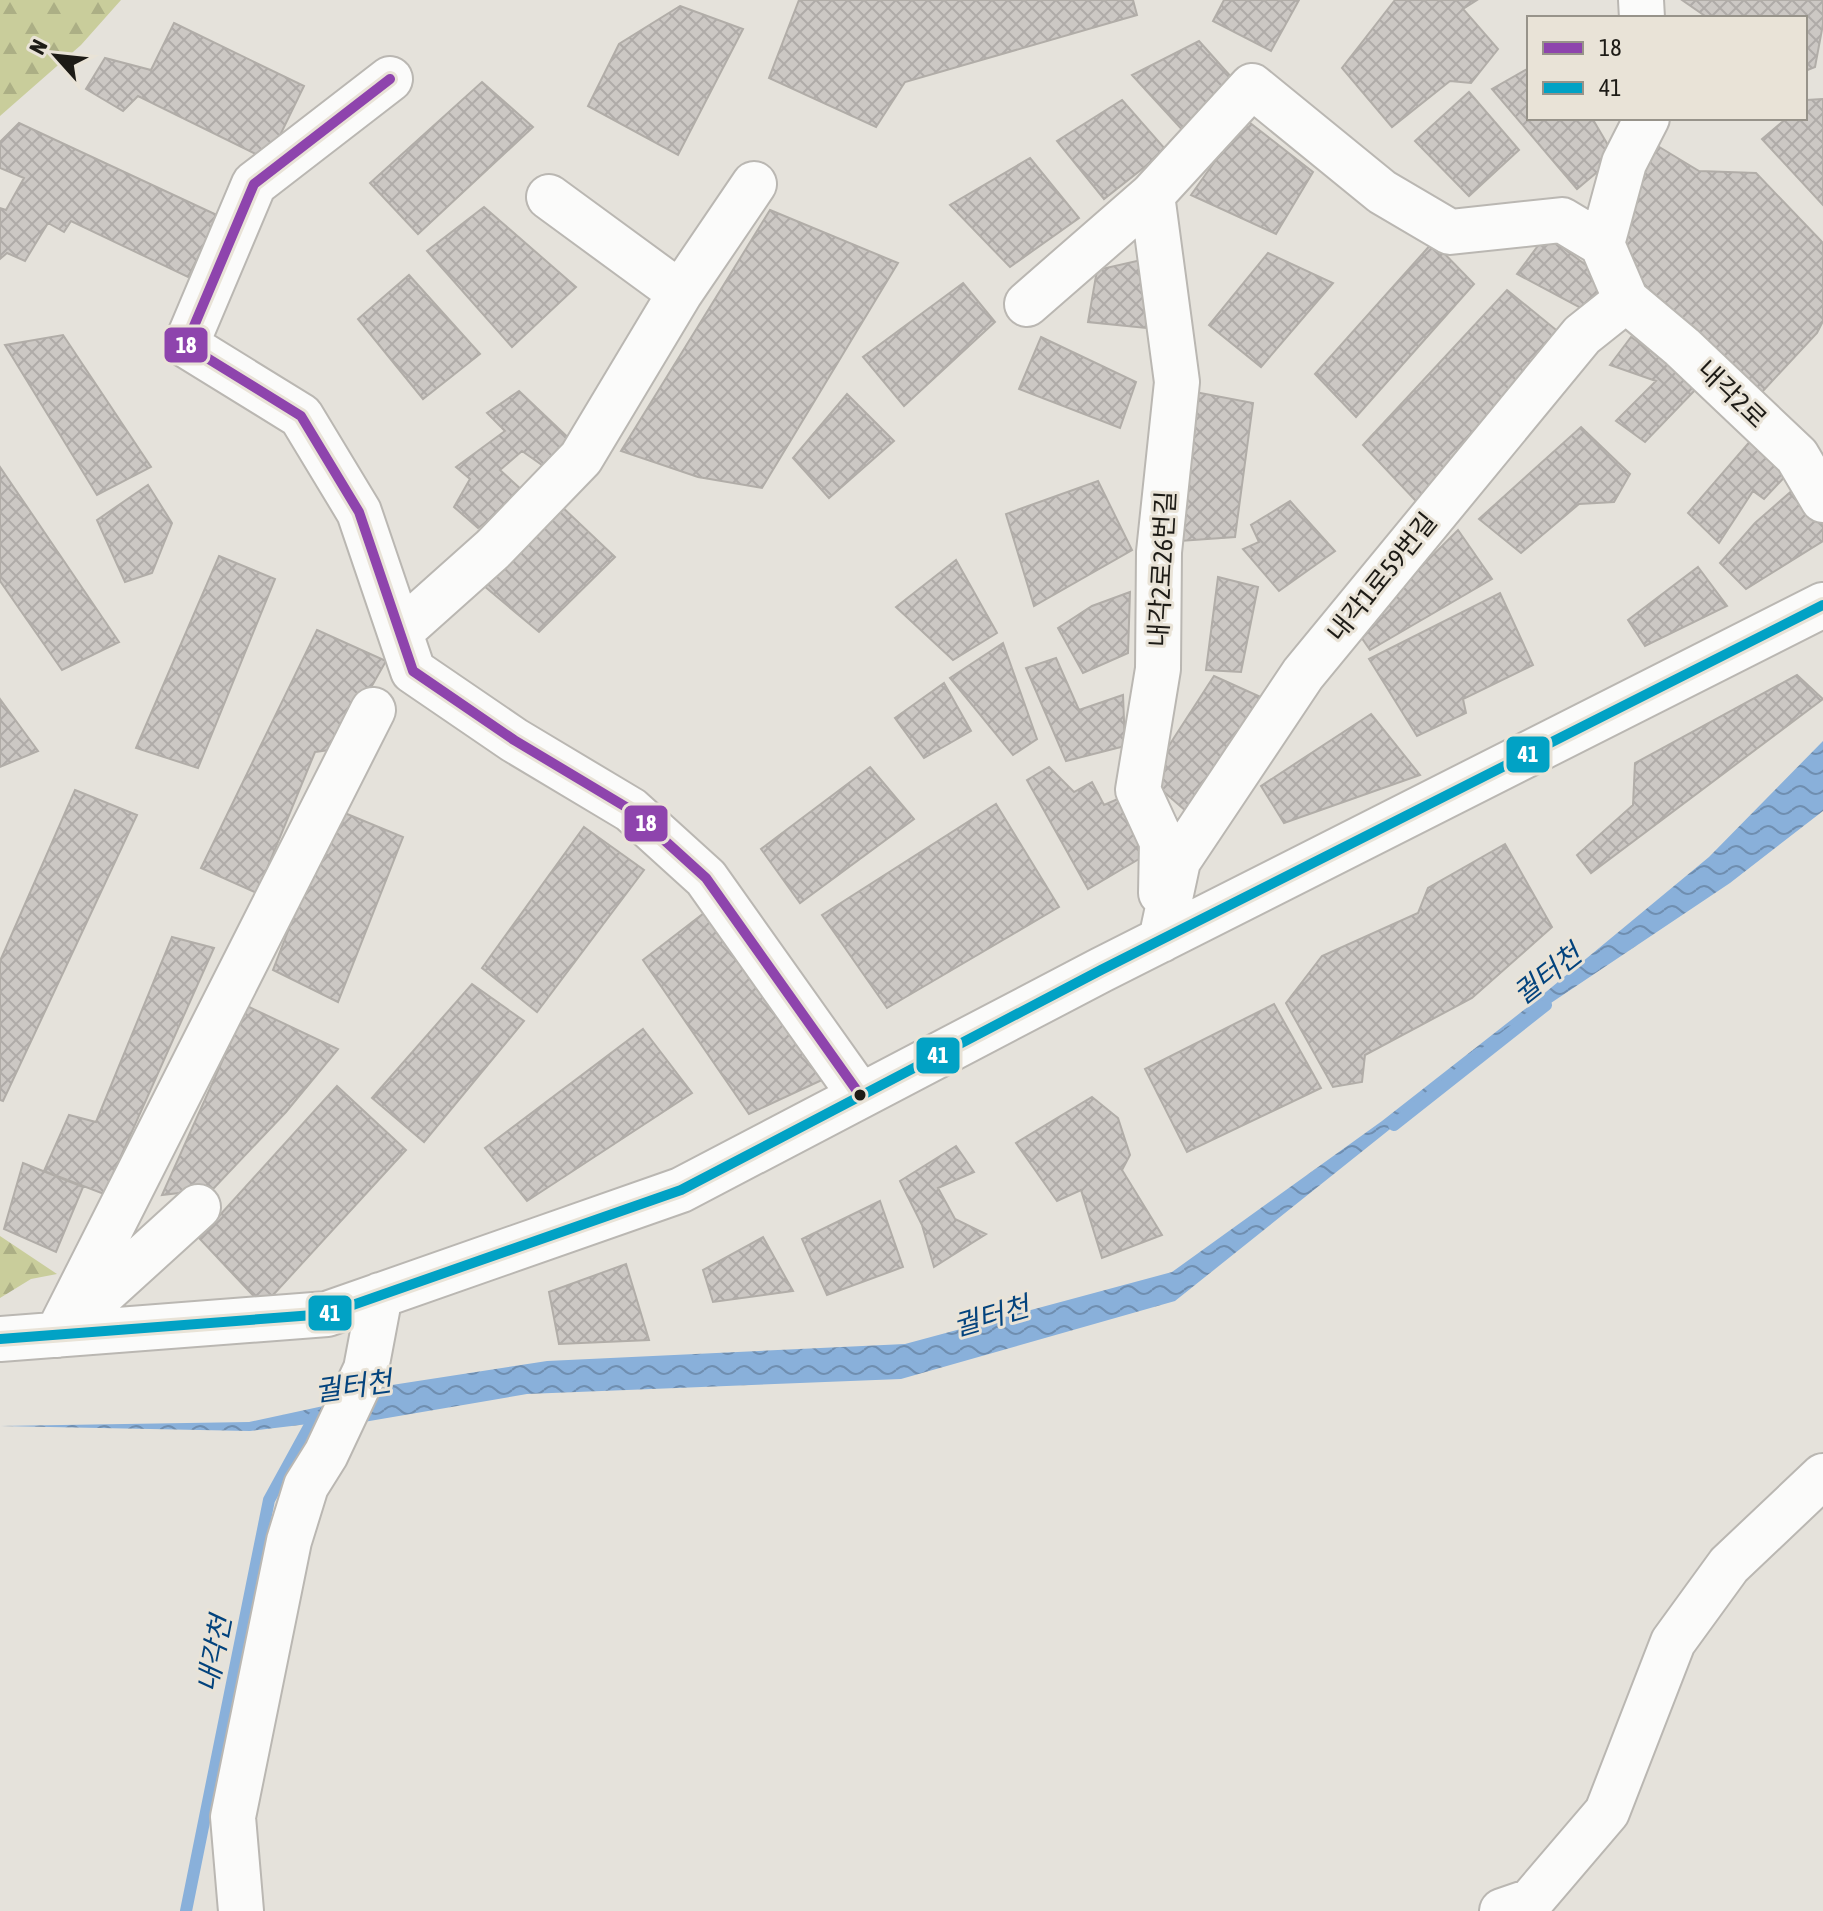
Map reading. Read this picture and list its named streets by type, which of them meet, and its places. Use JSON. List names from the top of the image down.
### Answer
{
  "streets": {
    "street": ["내각2로", "내각2로26번길", "내각1로59번길"]
  },
  "crossings": [
    ["내각2로", "내각1로59번길"],
    ["내각2로26번길", "내각1로59번길"]
  ],
  "water": ["궐터천", "내각천"],
  "lines": ["transit line 18", "transit line 41"],
  "legend": ["18", "41"],
  "north": "top left"
}
